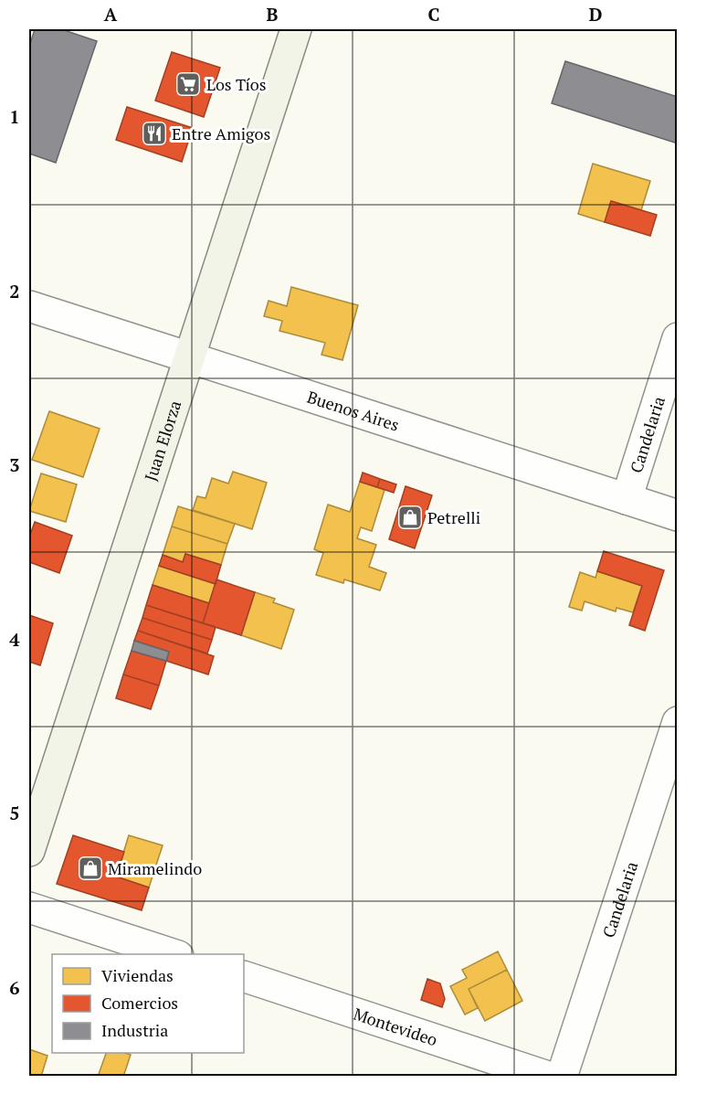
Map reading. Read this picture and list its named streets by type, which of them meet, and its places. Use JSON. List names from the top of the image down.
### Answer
{
  "streets": {
    "main road": ["Juan Elorza"],
    "street": ["Buenos Aires", "Candelaria", "Montevideo"]
  },
  "crossings": [
    ["Buenos Aires", "Candelaria"],
    ["Buenos Aires", "Juan Elorza"]
  ],
  "places": {
    "supermarket": ["Los Tíos"],
    "restaurant": ["Entre Amigos"],
    "shop": ["Petrelli", "Miramelindo"]
  },
  "legend": ["Viviendas", "Comercios", "Industria"],
  "grid": {
    "columns": [
      "A",
      "B",
      "C",
      "D"
    ],
    "rows": [
      "1",
      "2",
      "3",
      "4",
      "5",
      "6"
    ]
  }
}
